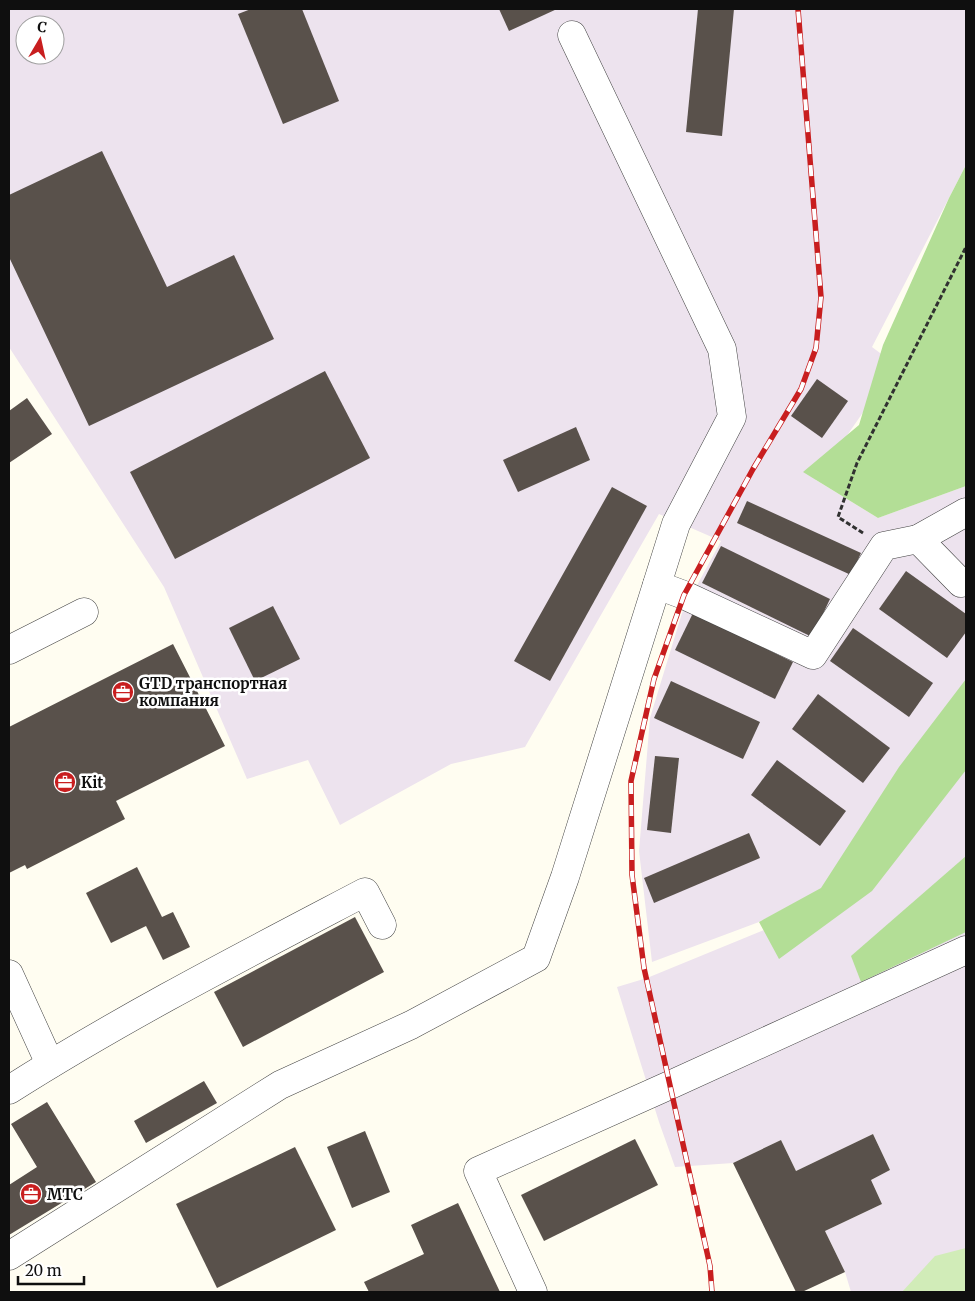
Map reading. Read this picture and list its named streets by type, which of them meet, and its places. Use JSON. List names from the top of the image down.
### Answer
{
  "places": {
    "office": ["GTD транспортная компания", "Kit", "МТС"]
  },
  "scale_bar": "20 m",
  "north": "top"
}
